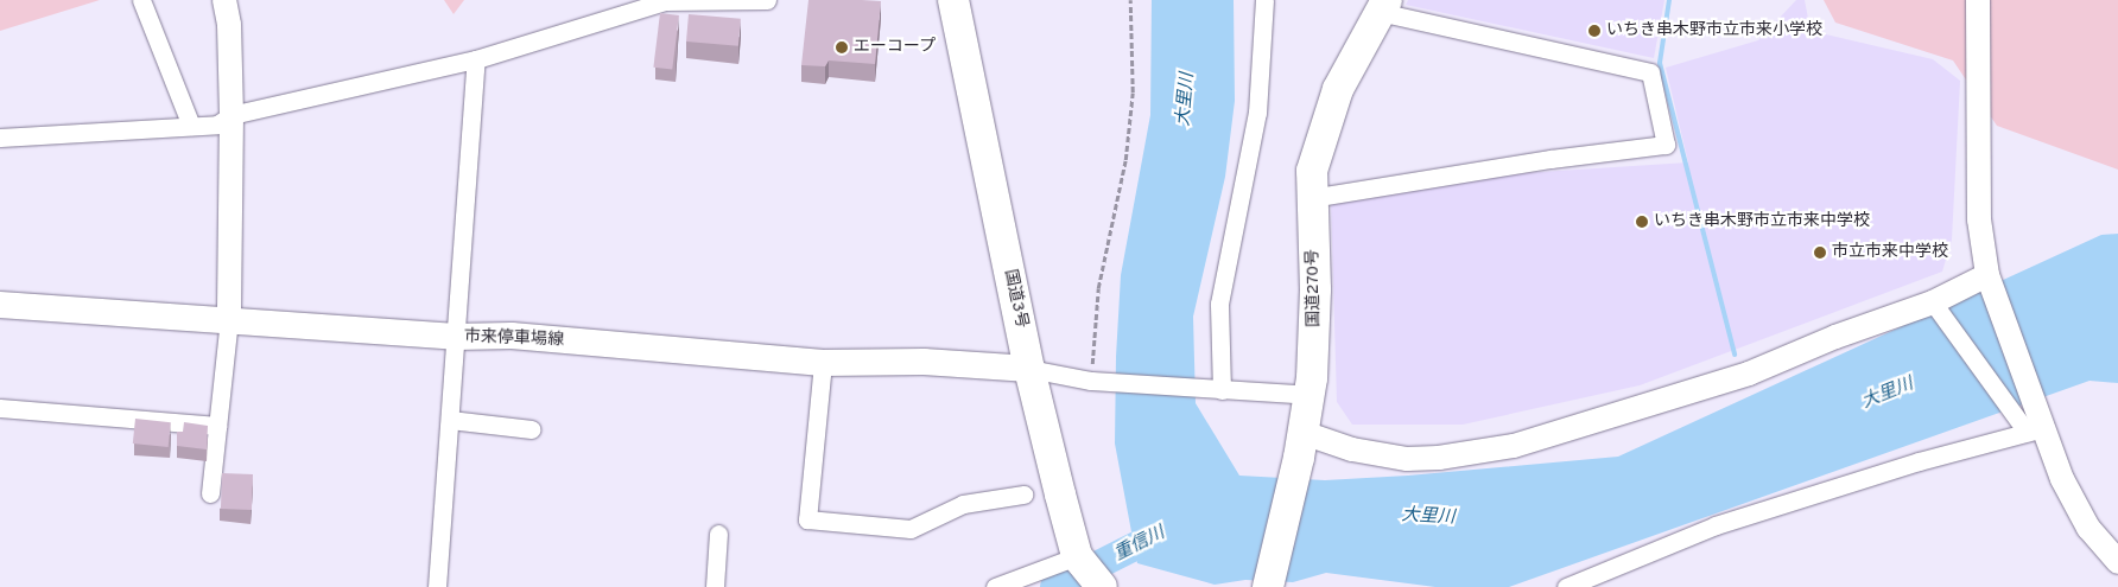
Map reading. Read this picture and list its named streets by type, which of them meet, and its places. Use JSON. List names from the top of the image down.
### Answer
{
  "streets": {
    "highway": ["国道270号", "国道3号"],
    "main road": ["市来停車場線"]
  },
  "crossings": [
    ["国道3号", "市来停車場線"]
  ],
  "water": ["大里川", "重信川"],
  "places": [
    "いちき串木野市立市来小学校",
    "エーコープ",
    "いちき串木野市立市来中学校",
    "市立市来中学校"
  ]
}
